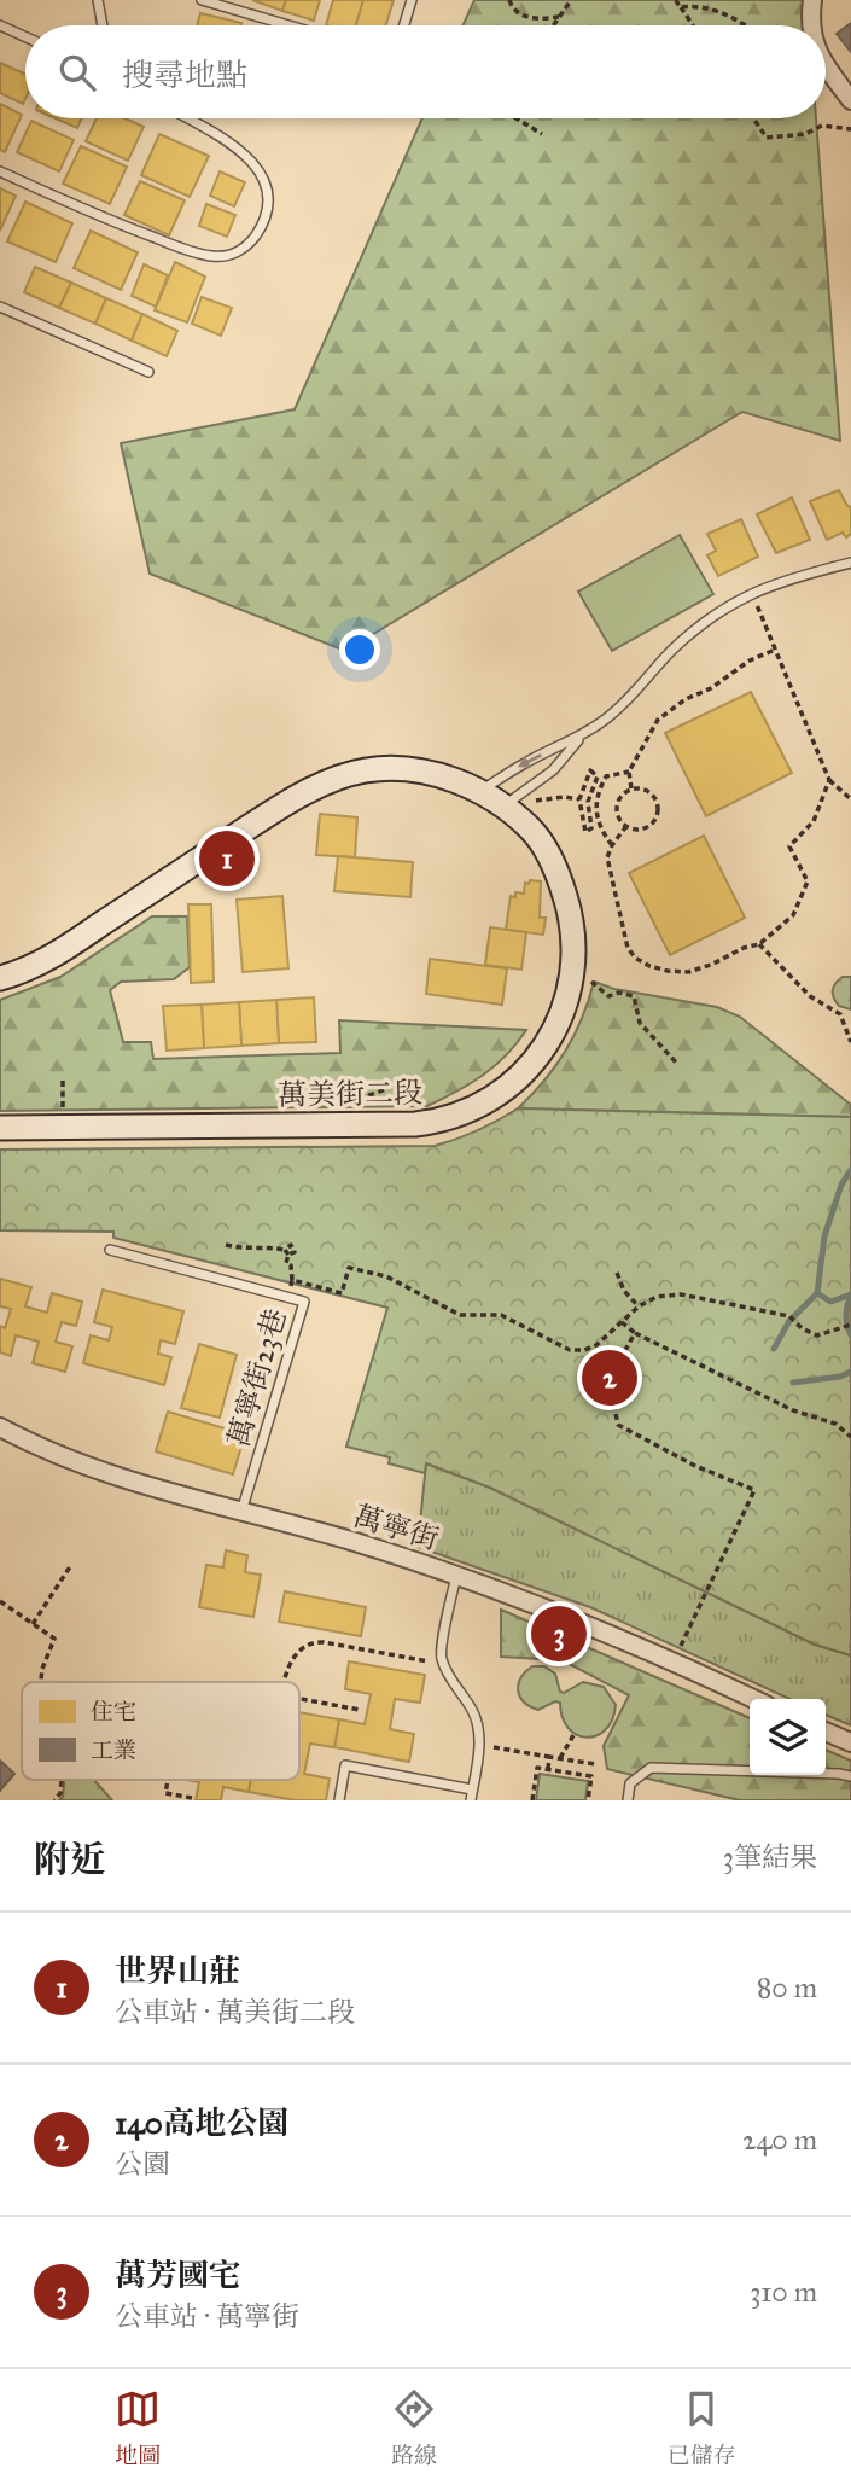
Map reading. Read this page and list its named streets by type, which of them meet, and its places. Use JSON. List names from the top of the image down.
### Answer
{
  "streets": {
    "street": ["萬美街二段", "萬寧街"],
    "lane": ["萬寧街23巷"]
  },
  "crossings": [
    ["萬寧街23巷", "萬寧街"]
  ],
  "legend": ["住宅", "工業"],
  "page": {
    "search": "搜尋地點",
    "pins": ["1", "2", "3"],
    "heading": ["附近", "3筆結果"],
    "list": [
      {
        "mark": "1",
        "name": "世界山莊",
        "note": "公車站 · 萬美街二段",
        "value": "80 m"
      },
      {
        "mark": "2",
        "name": "140高地公園",
        "note": "公園",
        "value": "240 m"
      },
      {
        "mark": "3",
        "name": "萬芳國宅",
        "note": "公車站 · 萬寧街",
        "value": "310 m"
      }
    ],
    "nav": ["地圖", "路線", "已儲存"]
  }
}
